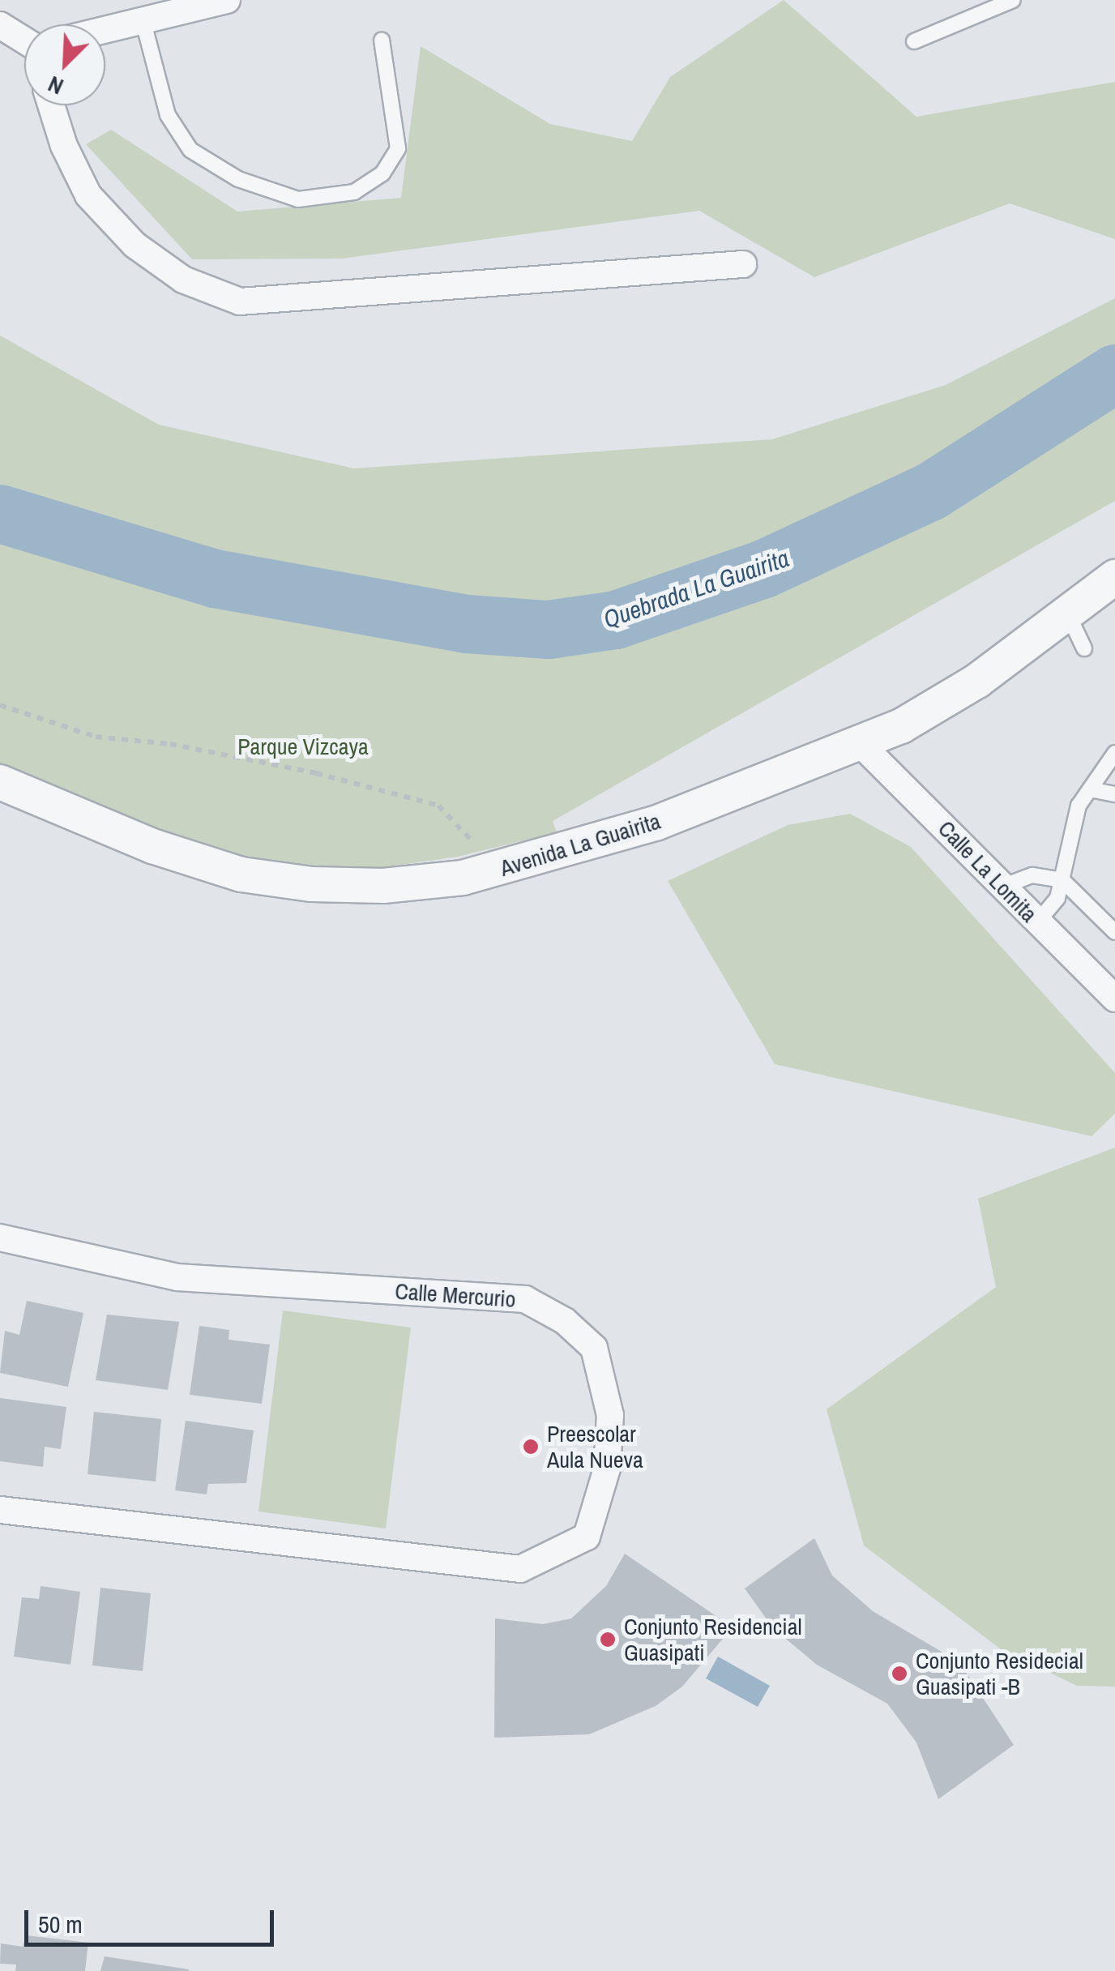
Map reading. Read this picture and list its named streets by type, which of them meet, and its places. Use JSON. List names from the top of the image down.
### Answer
{
  "streets": {
    "street": ["Avenida La Guairita", "Calle La Lomita", "Calle Mercurio"]
  },
  "crossings": [
    ["Avenida La Guairita", "Calle La Lomita"]
  ],
  "water": ["Quebrada La Guairita"],
  "parks": ["Parque Vizcaya"],
  "places": ["Preescolar Aula Nueva", "Conjunto Residencial Guasipati", "Conjunto Residecial Guasipati -B"],
  "scale_bar": "50 m",
  "north": "bottom left"
}
